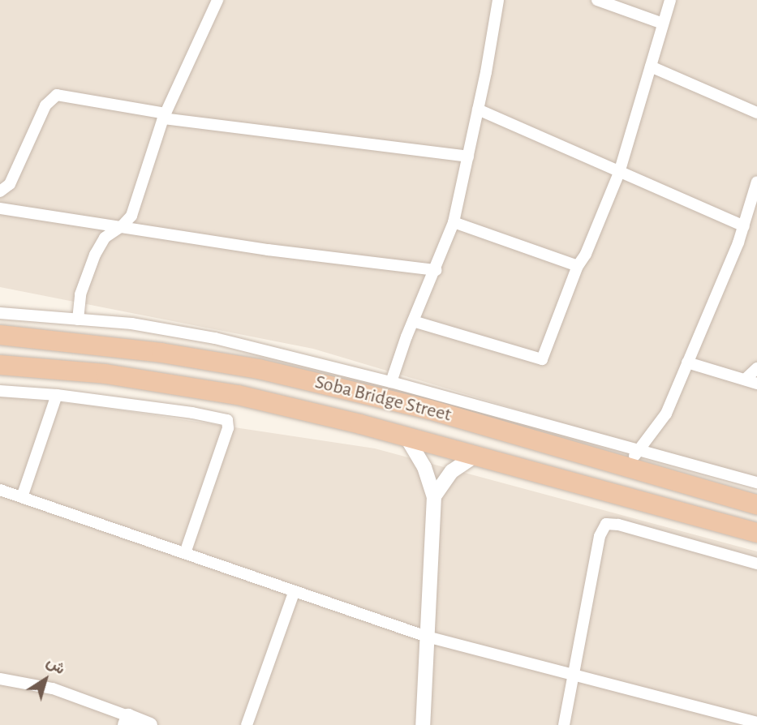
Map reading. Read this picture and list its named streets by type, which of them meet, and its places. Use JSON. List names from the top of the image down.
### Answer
{
  "streets": {
    "highway": ["Soba Bridge Street"]
  },
  "north": "top right"
}
